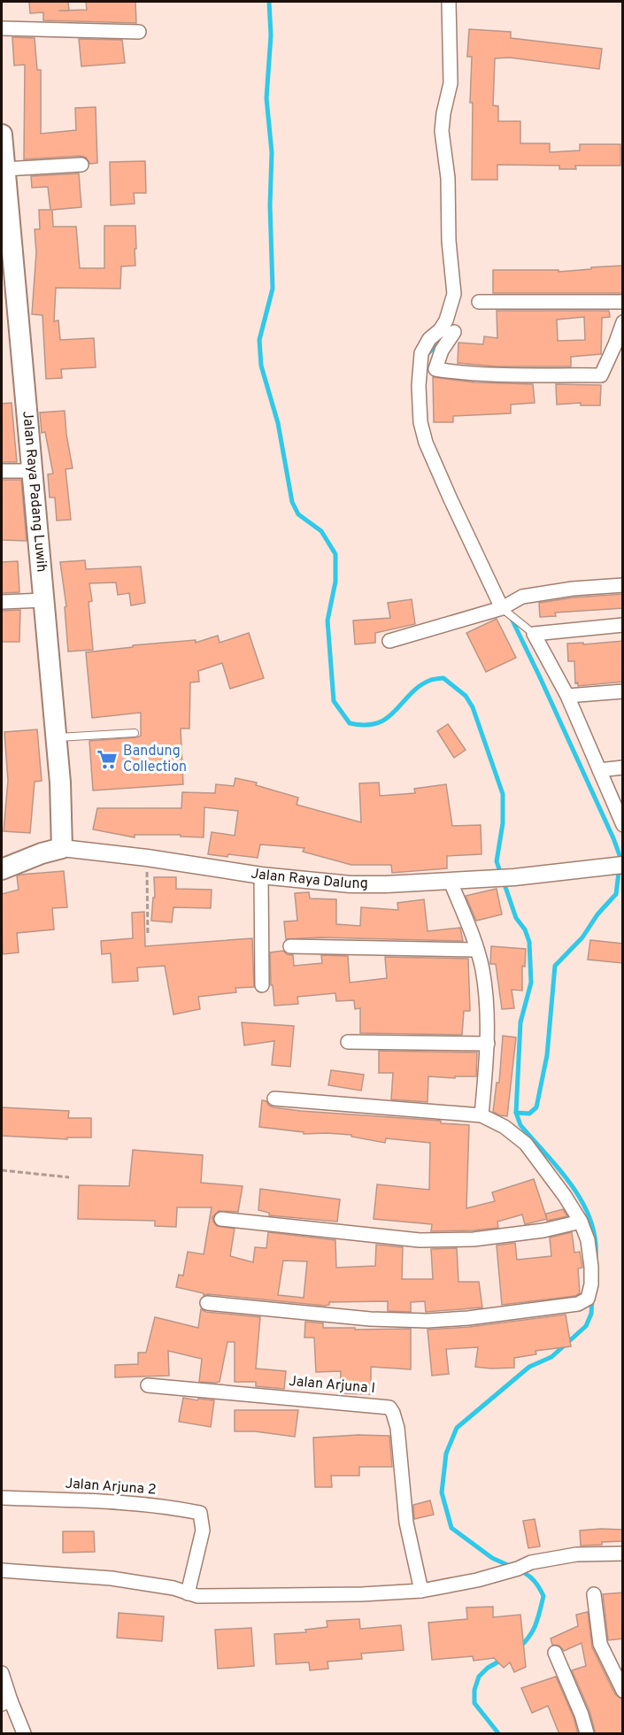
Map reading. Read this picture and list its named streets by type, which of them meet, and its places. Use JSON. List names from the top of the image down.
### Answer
{
  "streets": {
    "main road": ["Jalan Raya Padang Luwih", "Jalan Raya Dalung"],
    "street": ["Jalan Arjuna I", "Jalan Arjuna 2"]
  },
  "crossings": [
    ["Jalan Raya Padang Luwih", "Jalan Raya Dalung"]
  ],
  "places": {
    "supermarket": ["Bandung Collection"]
  }
}
